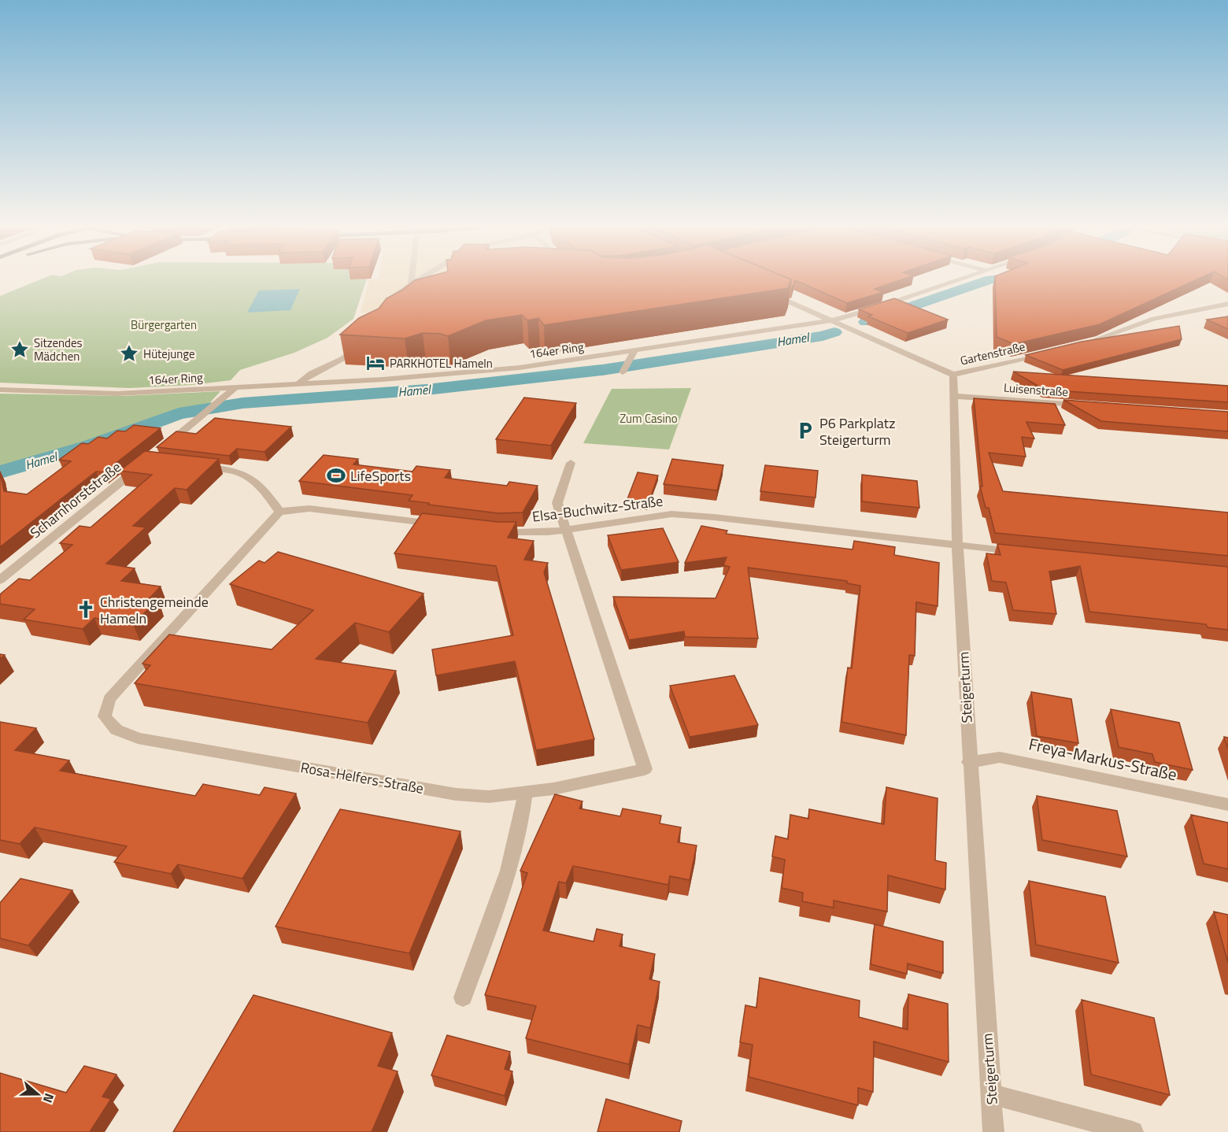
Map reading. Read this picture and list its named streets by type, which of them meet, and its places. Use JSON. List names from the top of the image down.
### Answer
{
  "streets": {
    "street": [
      "164er Ring",
      "Gartenstraße",
      "Luisenstraße",
      "Scharnhorststraße",
      "Elsa-Buchwitz-Straße",
      "Steigerturm",
      "Freya-Markus-Straße",
      "Rosa-Helfers-Straße"
    ]
  },
  "crossings": [
    ["Gartenstraße", "Steigerturm"],
    ["Luisenstraße", "Steigerturm"],
    ["Elsa-Buchwitz-Straße", "Steigerturm"],
    ["Elsa-Buchwitz-Straße", "Rosa-Helfers-Straße"],
    ["Steigerturm", "Freya-Markus-Straße"]
  ],
  "water": ["Hamel"],
  "parks": ["Bürgergarten", "Zum Casino"],
  "places": {
    "place": ["Sitzendes Mädchen", "Hütejunge"],
    "hotel": ["PARKHOTEL Hameln"],
    "parking": ["P6 Parkplatz Steigerturm"],
    "sports": ["LifeSports"],
    "church": ["Christengemeinde Hameln"]
  },
  "north": "right"
}
